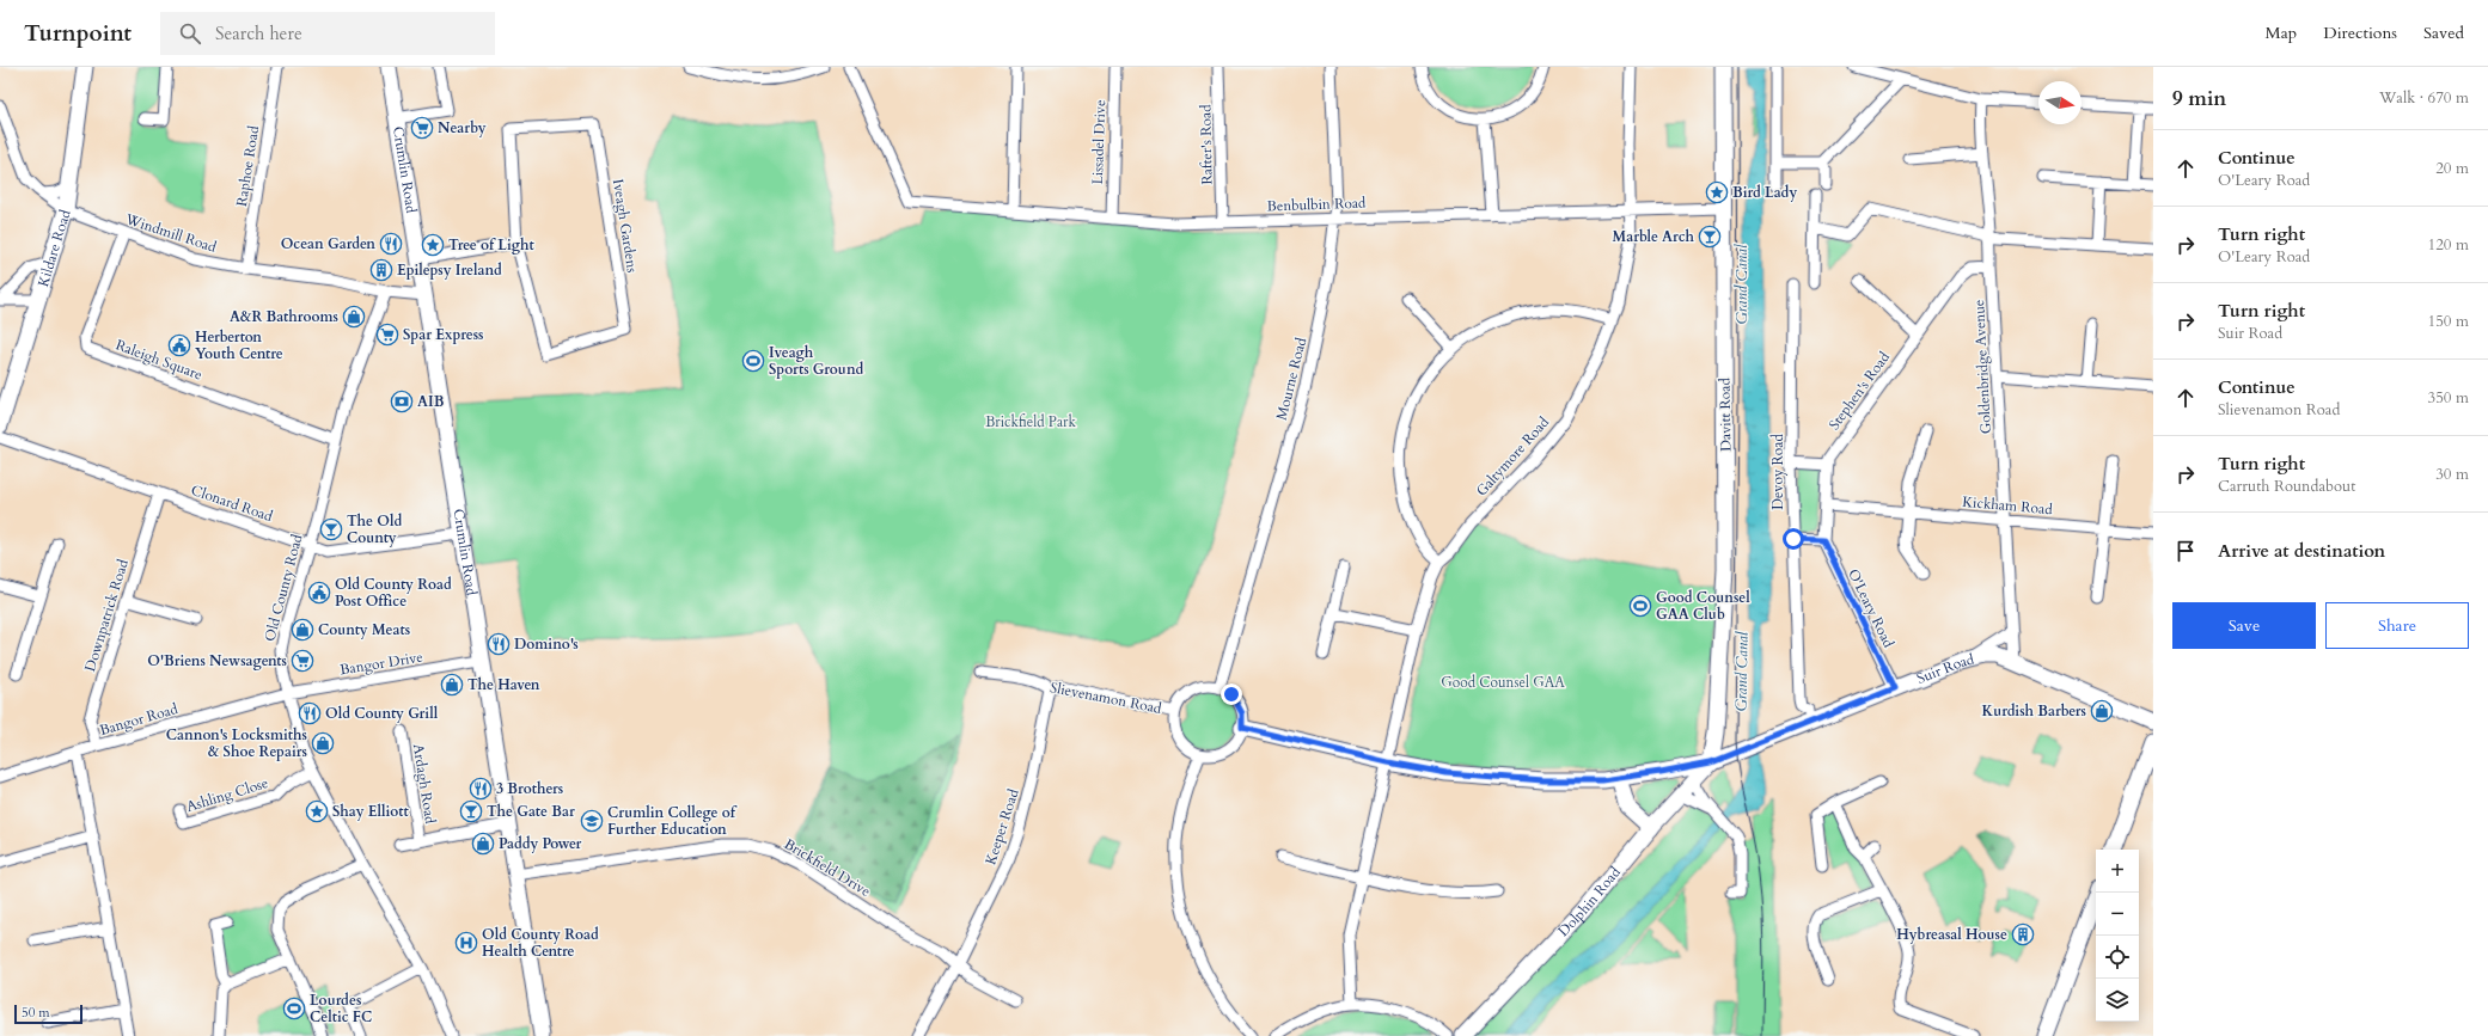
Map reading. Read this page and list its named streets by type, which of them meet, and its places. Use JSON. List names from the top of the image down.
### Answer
{
  "streets": {
    "main road": [
      "Crumlin Road",
      "Kildare Road",
      "Davitt Road",
      "Suir Road",
      "Dolphin Road"
    ],
    "street": [
      "Lissadel Drive",
      "Rafter's Road",
      "Raphoe Road",
      "Benbulbin Road",
      "Iveagh Gardens",
      "Windmill Road",
      "Raleigh Square",
      "Goldenbridge Avenue",
      "Mourne Road",
      "Stephen's Road",
      "Galtymore Road",
      "Devoy Road",
      "Clonard Road",
      "Kickham Road",
      "Old County Road",
      "O'Leary Road",
      "Downpatrick Road",
      "Bangor Drive",
      "Slievenamon Road",
      "Bangor Road",
      "Ardagh Road",
      "Ashling Close",
      "Keeper Road",
      "Brickfield Drive"
    ]
  },
  "crossings": [
    ["Lissadel Drive", "Benbulbin Road"],
    ["Rafter's Road", "Benbulbin Road"],
    ["Raphoe Road", "Windmill Road"],
    ["Crumlin Road", "Windmill Road"],
    ["Crumlin Road", "Clonard Road"],
    ["Crumlin Road", "Bangor Drive"],
    ["Crumlin Road", "Ardagh Road"],
    ["Crumlin Road", "Brickfield Drive"],
    ["Benbulbin Road", "Mourne Road"],
    ["Benbulbin Road", "Davitt Road"],
    ["Benbulbin Road", "Galtymore Road"],
    ["Windmill Road", "Kildare Road"],
    ["Windmill Road", "Raleigh Square"],
    ["Windmill Road", "Old County Road"],
    ["Raleigh Square", "Old County Road"],
    ["Goldenbridge Avenue", "Stephen's Road"],
    ["Goldenbridge Avenue", "Kickham Road"],
    ["Goldenbridge Avenue", "Suir Road"],
    ["Mourne Road", "Slievenamon Road"],
    ["Stephen's Road", "Kickham Road"],
    ["Davitt Road", "Suir Road"],
    ["Davitt Road", "Dolphin Road"],
    ["Clonard Road", "Old County Road"],
    ["Clonard Road", "Downpatrick Road"],
    ["Old County Road", "Bangor Drive"],
    ["Old County Road", "Bangor Road"],
    ["Old County Road", "Ashling Close"],
    ["O'Leary Road", "Suir Road"],
    ["Downpatrick Road", "Bangor Road"],
    ["Bangor Drive", "Bangor Road"],
    ["Suir Road", "Dolphin Road"],
    ["Slievenamon Road", "Keeper Road"],
    ["Keeper Road", "Brickfield Drive"]
  ],
  "water": ["Grand Canal"],
  "parks": ["Brickfield Park", "Good Counsel GAA"],
  "places": {
    "supermarket": ["Nearby", "Spar Express", "O'Briens Newsagents"],
    "place": ["Bird Lady", "Tree of Light", "Shay Elliott"],
    "bar": ["Marble Arch", "The Old County", "The Gate Bar"],
    "restaurant": [
      "Ocean Garden",
      "Domino's",
      "Old County Grill",
      "3 Brothers"
    ],
    "building": ["Epilepsy Ireland", "Hybreasal House"],
    "shop": [
      "A&R Bathrooms",
      "County Meats",
      "The Haven",
      "Kurdish Barbers",
      "Cannon's Locksmiths & Shoe Repairs",
      "Paddy Power"
    ],
    "public building": ["Herberton Youth Centre", "Old County Road Post Office"],
    "sports": ["Iveagh Sports Ground", "Good Counsel GAA Club", "Lourdes Celtic FC"],
    "bank": ["AIB"],
    "school or university": ["Crumlin College of Further Education"],
    "hospital": ["Old County Road Health Centre"]
  },
  "scale_bar": "50 m",
  "north": "right",
  "page": {
    "header": "Turnpoint",
    "search": "Search here",
    "nav": ["Map", "Directions", "Saved"],
    "heading": ["9 min", "Walk · 670 m"],
    "list": [
      ["Continue", "O'Leary Road", "20 m"],
      ["Turn right", "O'Leary Road", "120 m"],
      ["Turn right", "Suir Road", "150 m"],
      ["Continue", "Slievenamon Road", "350 m"],
      ["Turn right", "Carruth Roundabout", "30 m"],
      "Arrive at destination"
    ],
    "buttons": ["Save", "Share"],
    "map_buttons": ["+", "−"],
    "scale": "50 m"
  }
}
